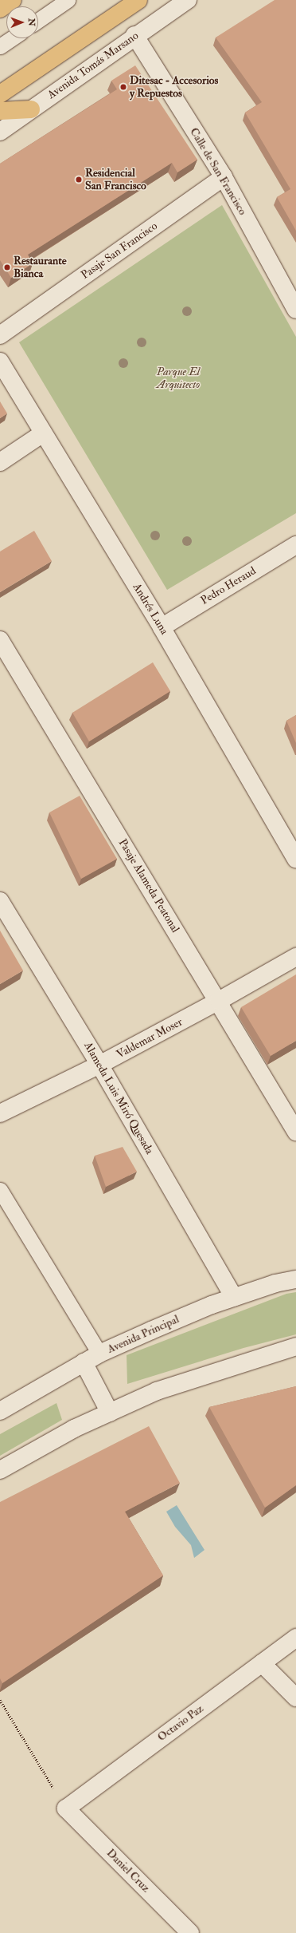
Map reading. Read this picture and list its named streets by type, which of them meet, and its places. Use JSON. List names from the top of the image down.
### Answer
{
  "streets": {
    "street": [
      "Avenida Tomás Marsano",
      "Calle de San Francisco",
      "Pasaje San Francisco",
      "Pedro Heraud",
      "Andrés Luna",
      "Pasaje Alameda Peatonal",
      "Valdemar Moser",
      "Alameda Luis Miró Quesada",
      "Avenida Principal",
      "Octavio Paz",
      "Daniel Cruz"
    ]
  },
  "crossings": [
    ["Avenida Tomás Marsano", "Calle de San Francisco"],
    ["Calle de San Francisco", "Pasaje San Francisco"],
    ["Pedro Heraud", "Andrés Luna"],
    ["Pasaje Alameda Peatonal", "Valdemar Moser"],
    ["Valdemar Moser", "Alameda Luis Miró Quesada"],
    ["Alameda Luis Miró Quesada", "Avenida Principal"],
    ["Octavio Paz", "Daniel Cruz"]
  ],
  "parks": ["Parque El Arquitecto"],
  "places": ["Ditesac - Accesorios y Repuestos", "Residencial San Francisco", "Restaurante Bianca"],
  "north": "right"
}
